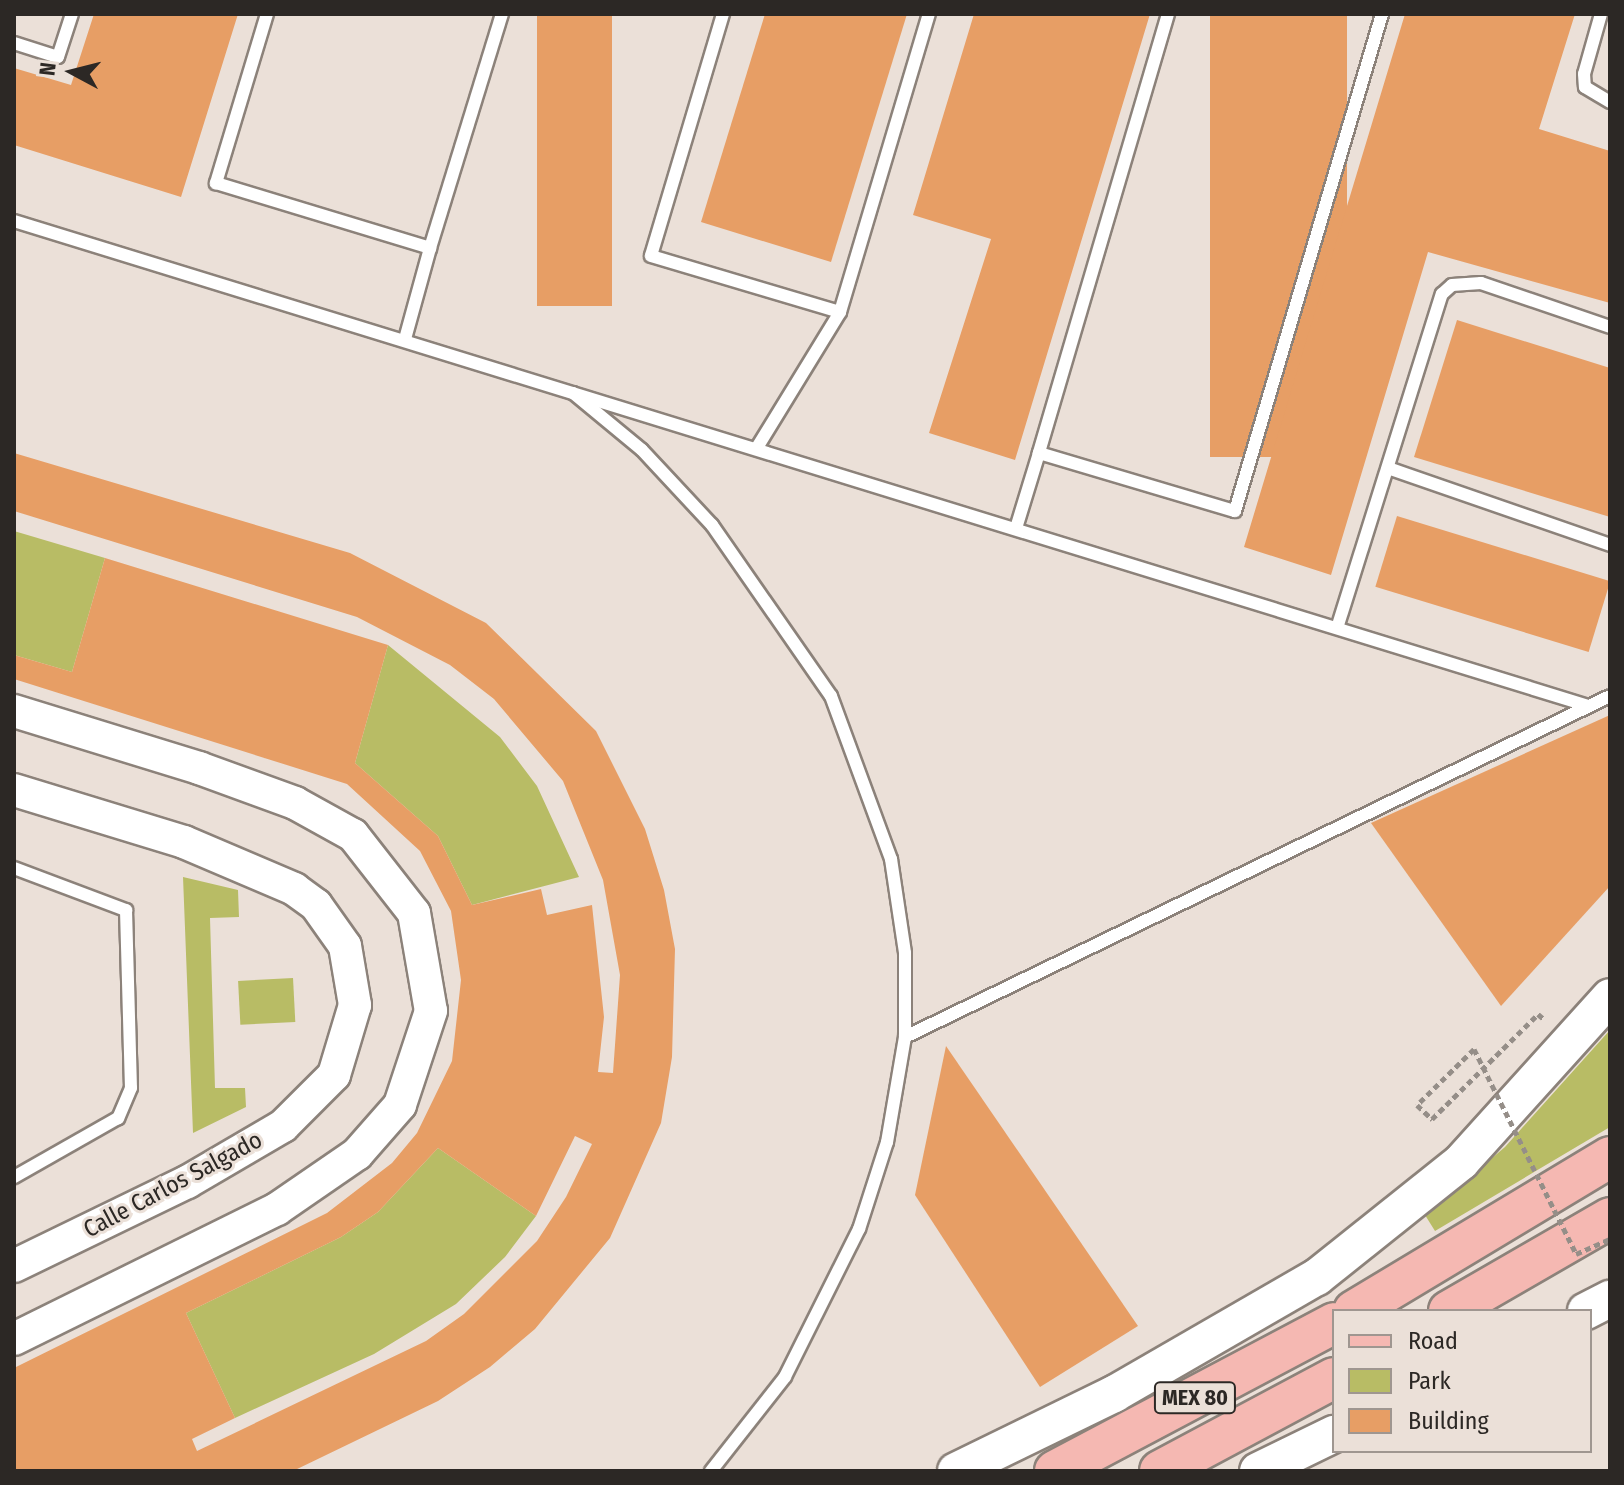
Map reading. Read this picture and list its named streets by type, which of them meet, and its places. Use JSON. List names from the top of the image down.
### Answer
{
  "streets": {
    "main road": ["MEX 80"],
    "street": ["Calle Carlos Salgado"]
  },
  "legend": ["Road", "Park", "Building"],
  "north": "left"
}
